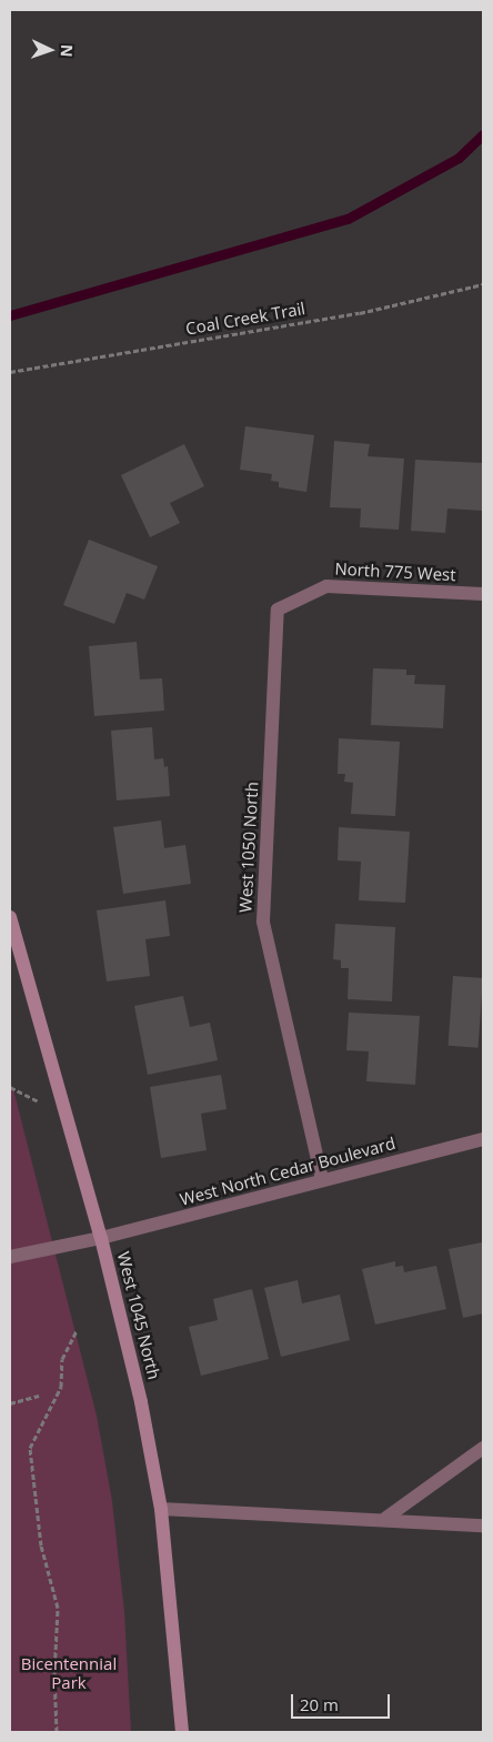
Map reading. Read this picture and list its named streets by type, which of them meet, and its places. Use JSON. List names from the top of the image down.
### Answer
{
  "streets": {
    "main road": ["West 1045 North"],
    "street": ["North 775 West", "West 1050 North", "West North Cedar Boulevard"],
    "path": ["Coal Creek Trail"]
  },
  "crossings": [
    ["North 775 West", "West 1050 North"],
    ["West 1050 North", "West North Cedar Boulevard"],
    ["West North Cedar Boulevard", "West 1045 North"]
  ],
  "parks": ["Bicentennial Park"],
  "scale_bar": "20 m",
  "north": "right"
}
